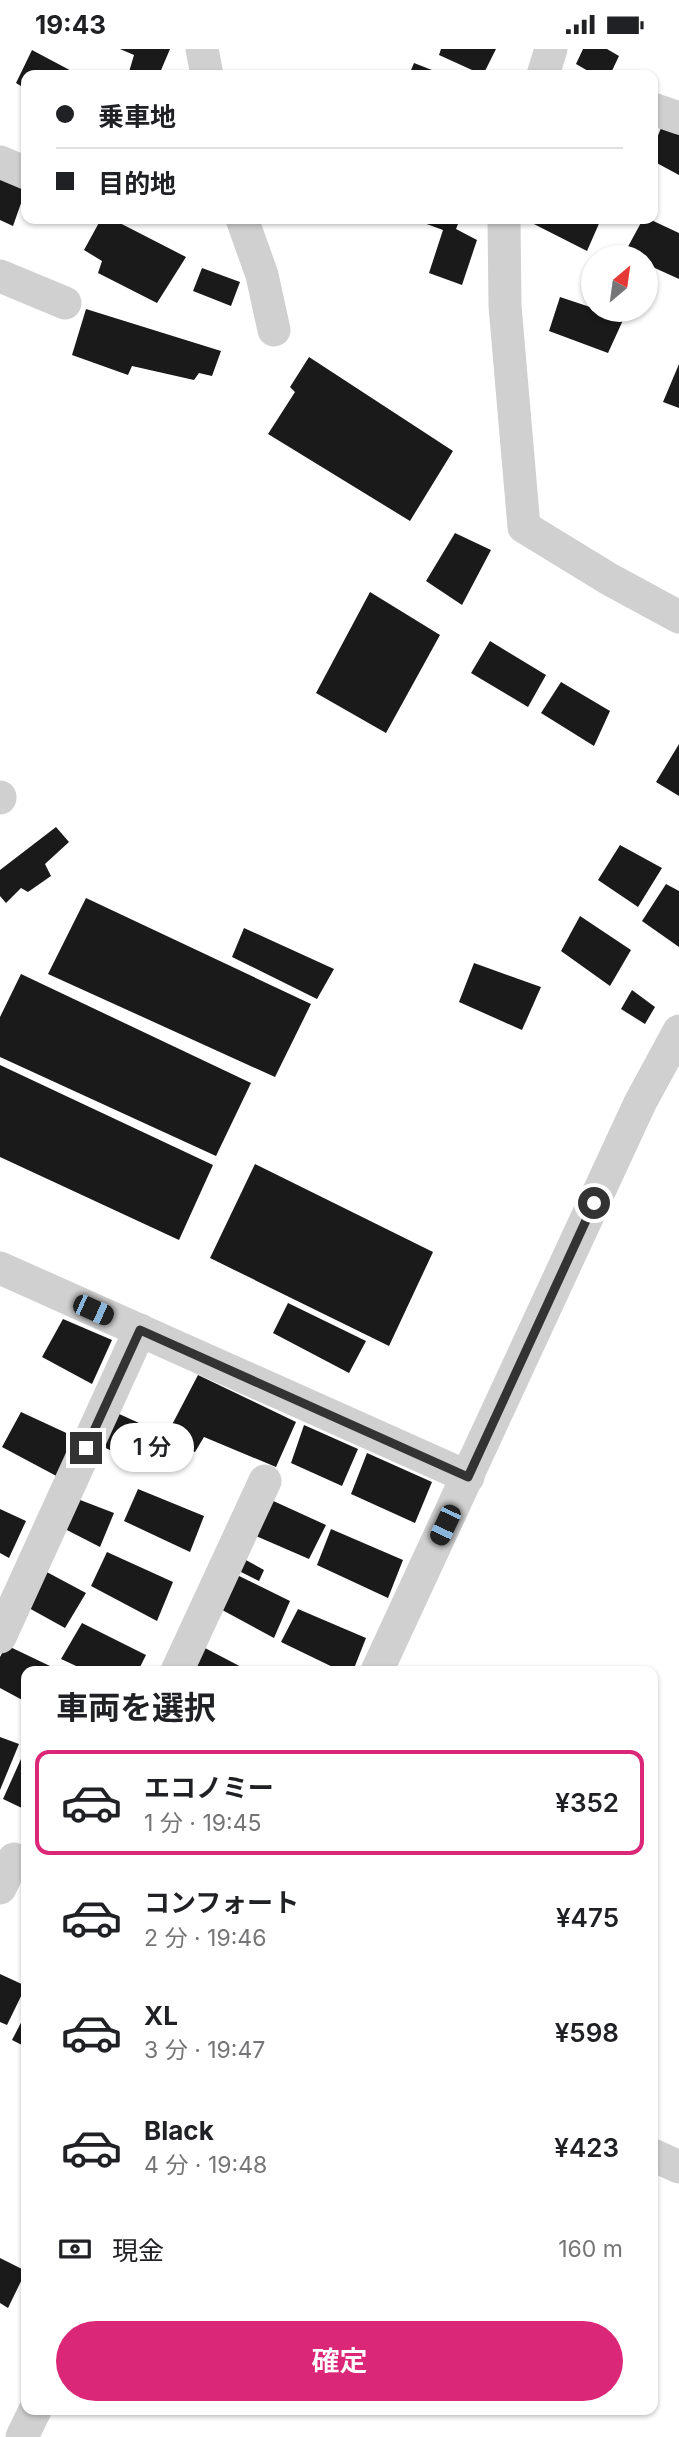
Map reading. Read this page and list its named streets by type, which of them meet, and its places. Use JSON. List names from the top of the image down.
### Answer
{
  "north": "top right",
  "page": {
    "status": "19:43",
    "banner": ["乗車地", "目的地"],
    "bubble": "1 分",
    "heading": "車両を選択",
    "list": [
      {
        "name": "エコノミー",
        "note": "1 分 · 19:45",
        "value": "¥352"
      },
      {
        "name": "コンフォート",
        "note": "2 分 · 19:46",
        "value": "¥475"
      },
      {
        "name": "XL",
        "note": "3 分 · 19:47",
        "value": "¥598"
      },
      {
        "name": "Black",
        "note": "4 分 · 19:48",
        "value": "¥423"
      }
    ],
    "pay": ["現金", "160 m"],
    "buttons": "確定"
  }
}
